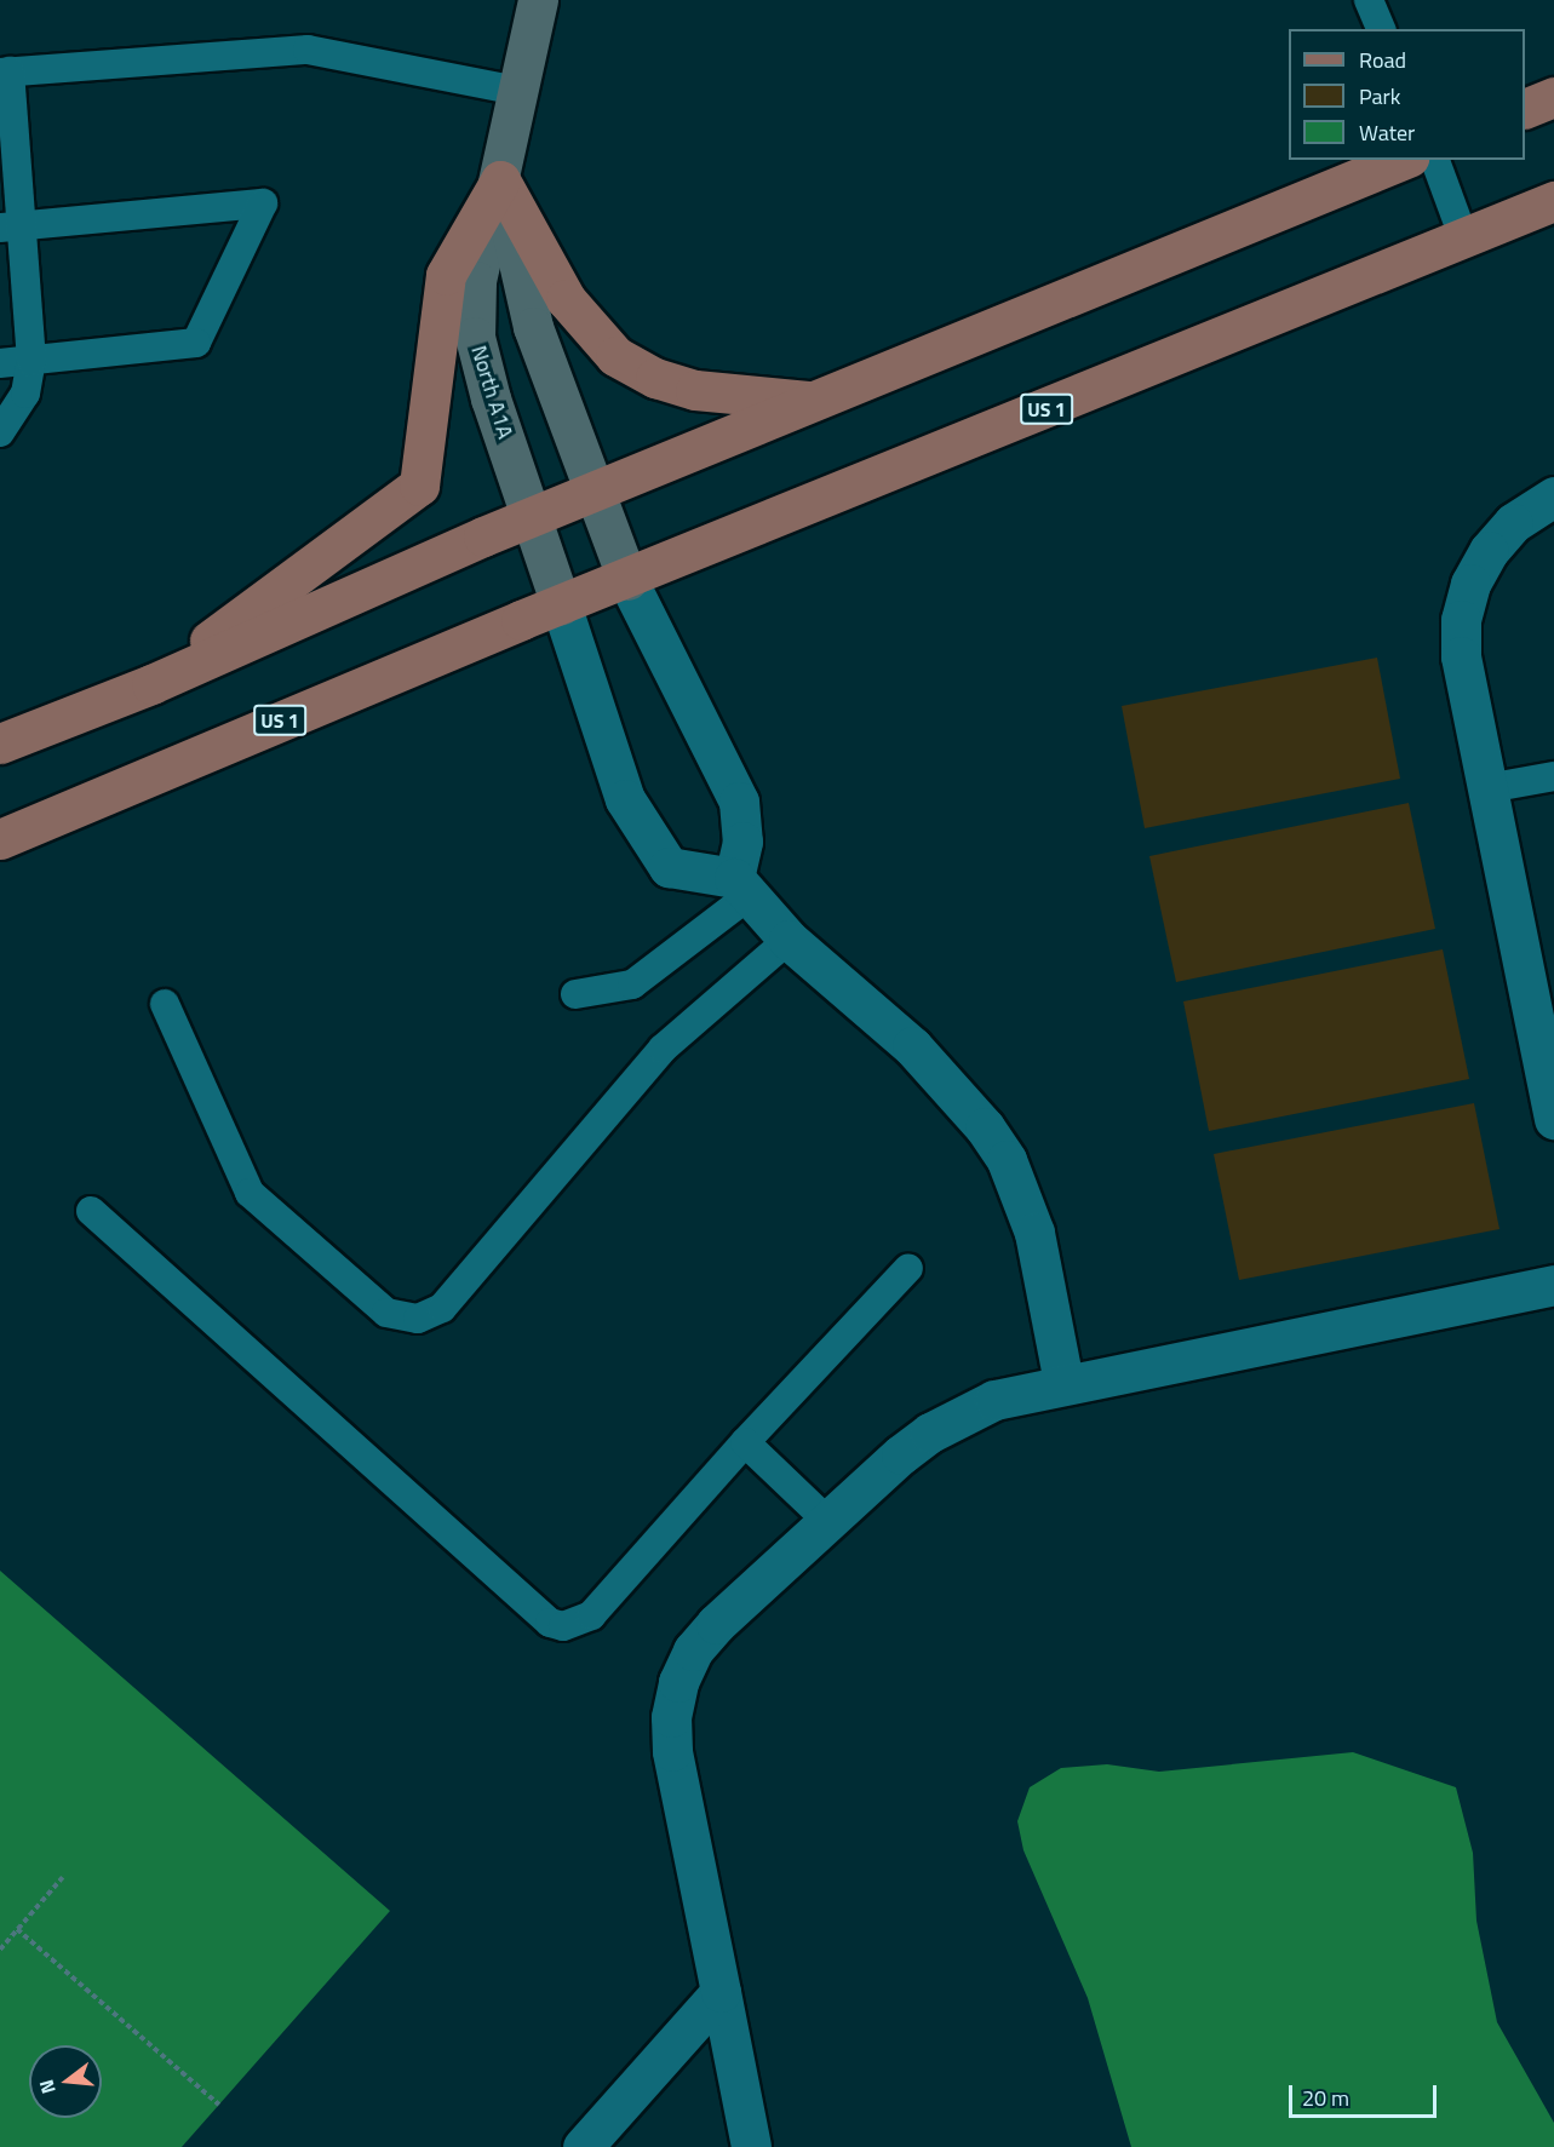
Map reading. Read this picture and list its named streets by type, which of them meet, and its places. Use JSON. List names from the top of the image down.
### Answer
{
  "streets": {
    "main road": ["US 1"],
    "street": ["North A1A"]
  },
  "crossings": [
    ["North A1A", "US 1"]
  ],
  "legend": ["Road", "Park", "Water"],
  "scale_bar": "20 m",
  "north": "left"
}
